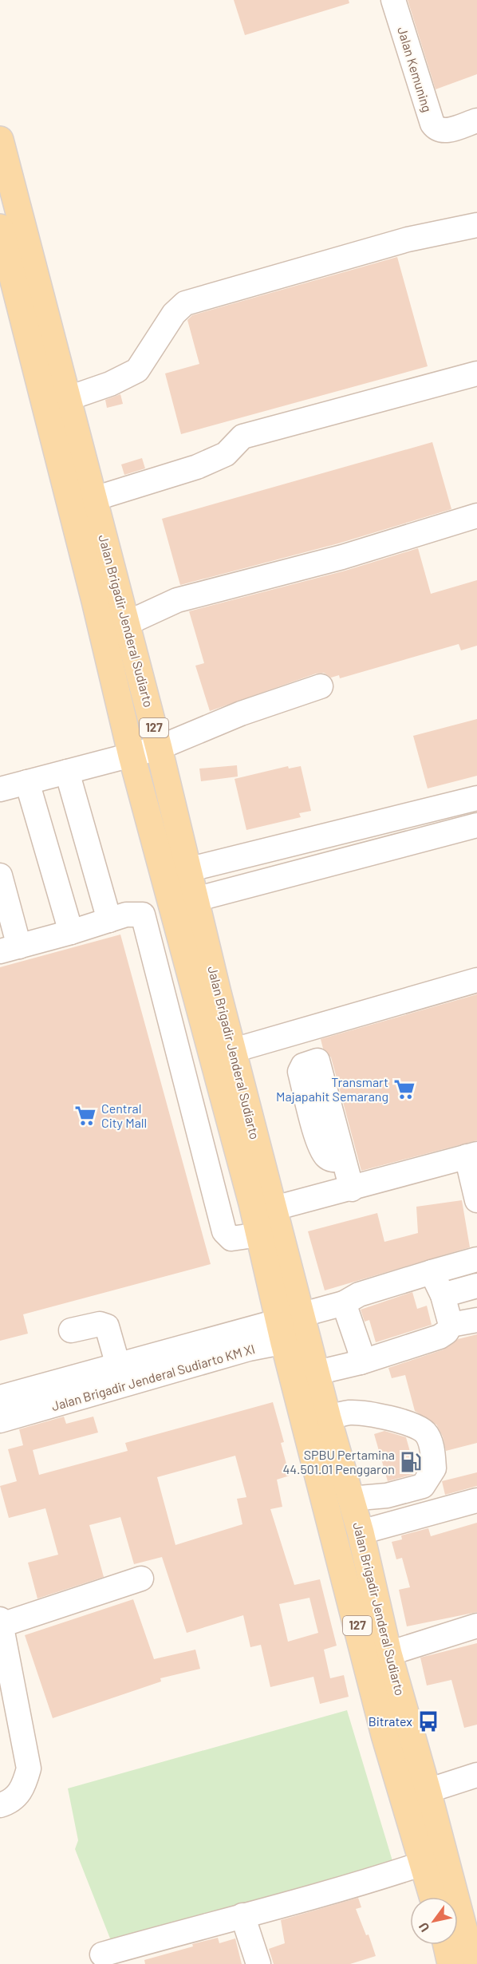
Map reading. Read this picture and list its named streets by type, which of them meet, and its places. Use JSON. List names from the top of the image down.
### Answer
{
  "streets": {
    "main road": ["Jalan Brigadir Jenderal Sudiarto", "127"],
    "street": ["Jalan Kemuning", "Jalan Brigadir Jenderal Sudiarto KM XI"]
  },
  "crossings": [
    ["Jalan Brigadir Jenderal Sudiarto", "Jalan Brigadir Jenderal Sudiarto KM XI"]
  ],
  "places": {
    "supermarket": ["Transmart Majapahit Semarang", "Central City Mall"],
    "fuel station": ["SPBU Pertamina 44.501.01 Penggaron"],
    "bus stop": ["Bitratex"]
  },
  "north": "bottom left"
}
